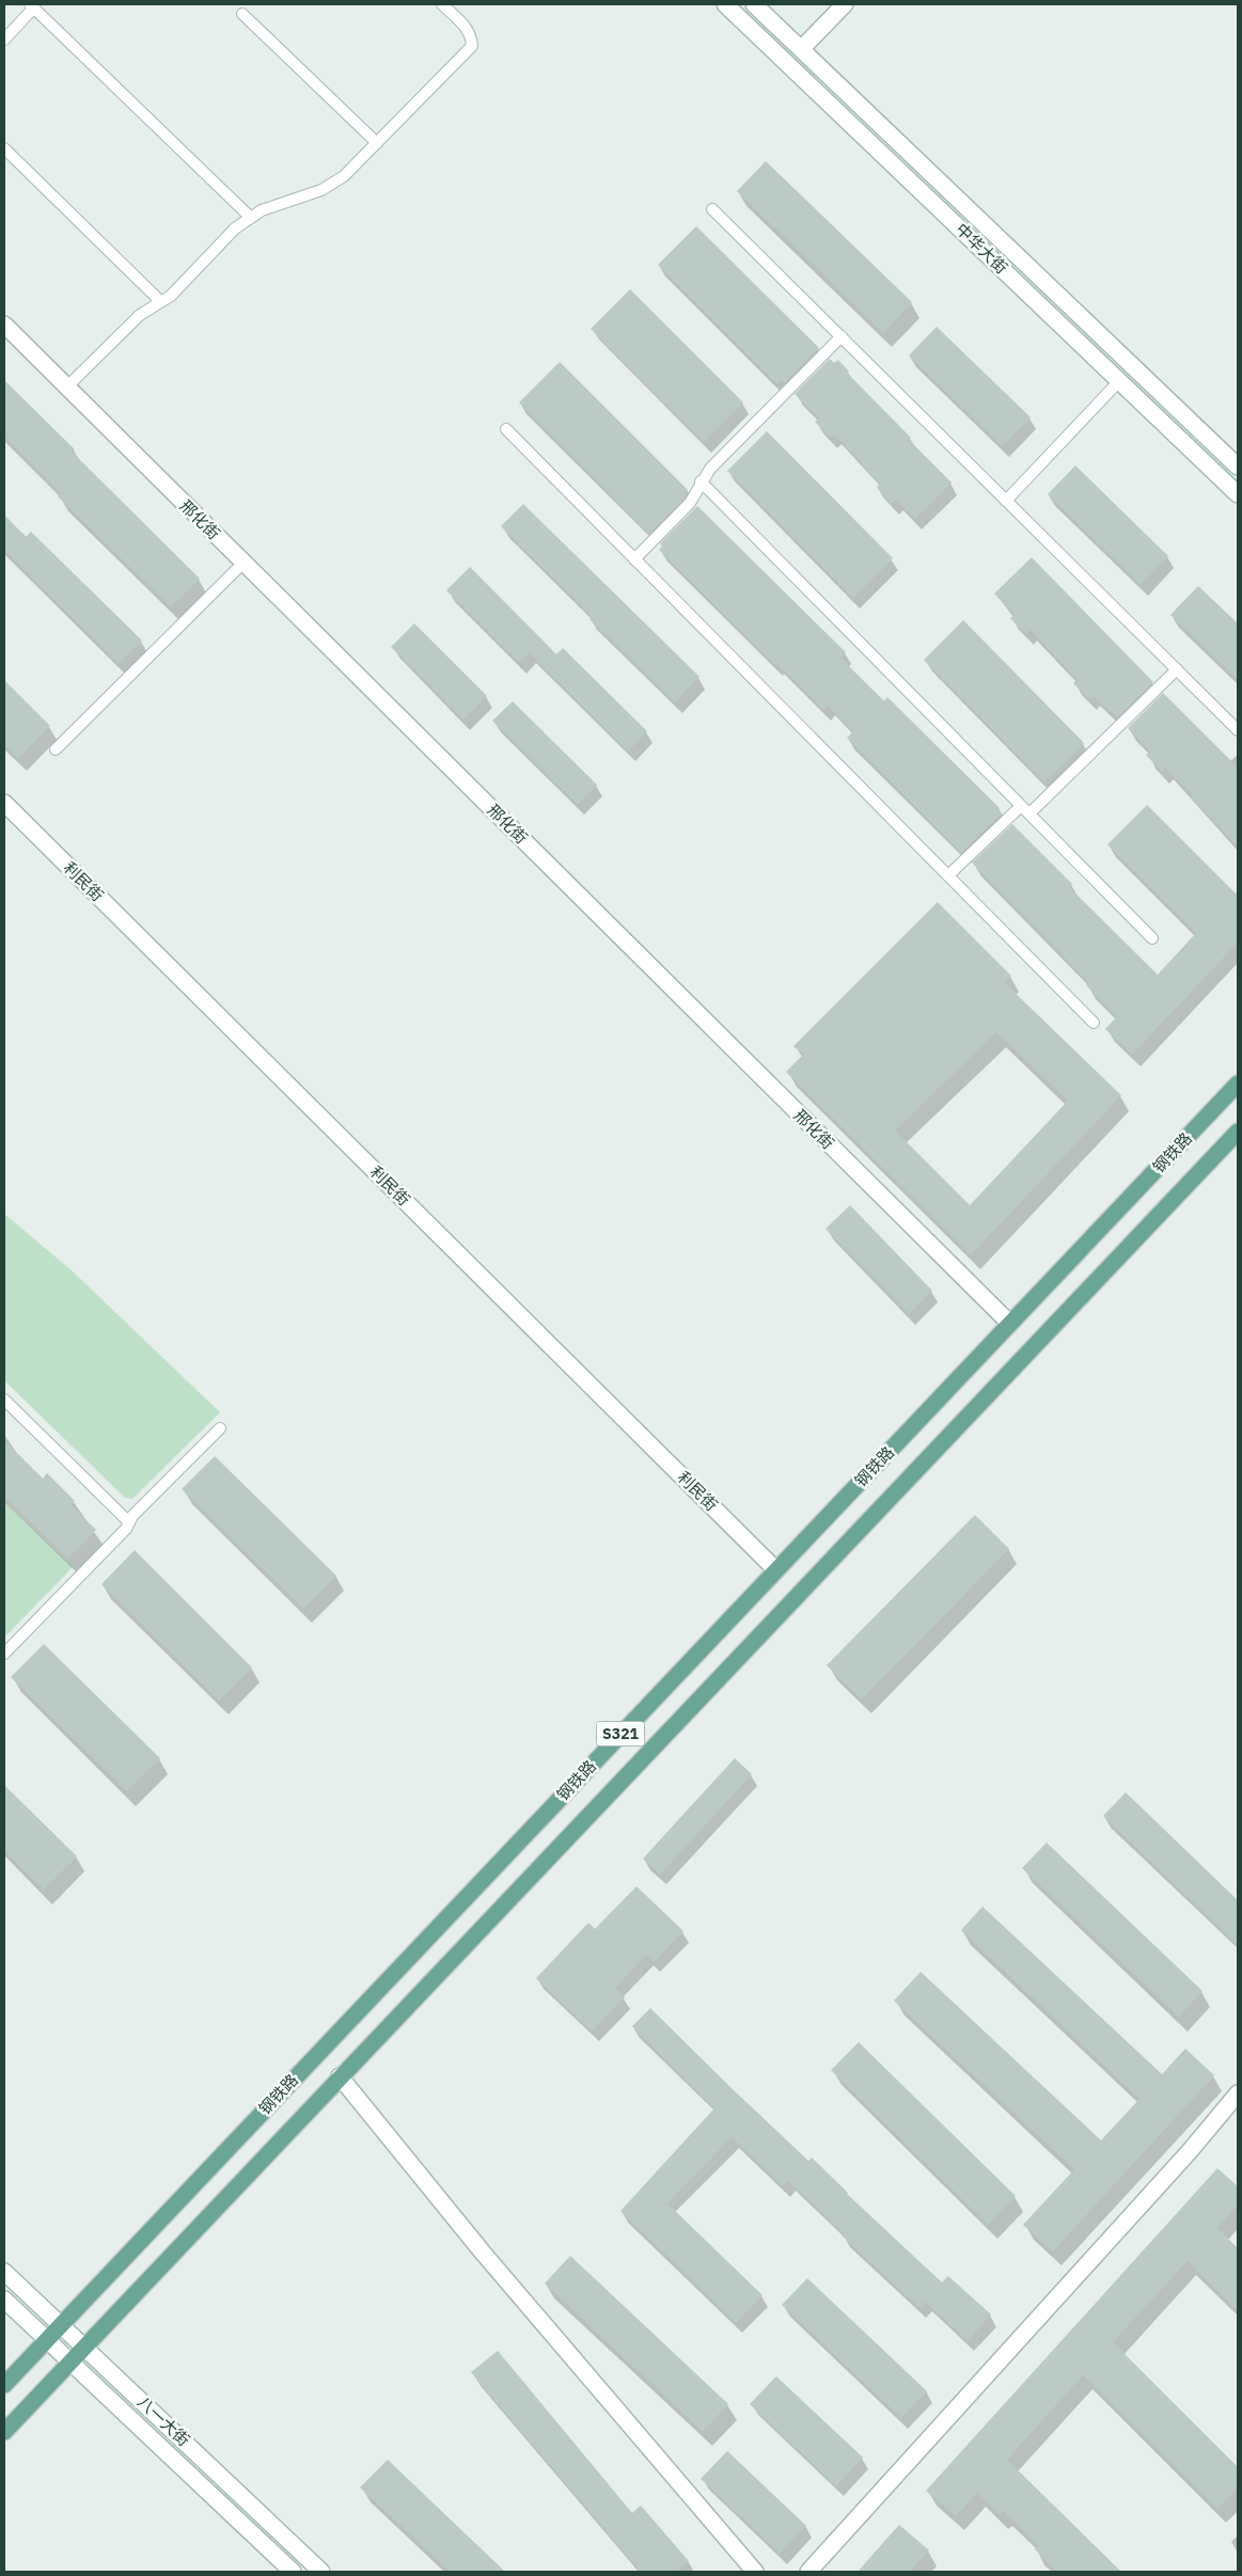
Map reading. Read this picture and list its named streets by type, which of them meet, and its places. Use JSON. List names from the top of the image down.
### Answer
{
  "streets": {
    "main road": ["钢铁路", "S321"],
    "street": [
      "中华大街",
      "邢化街",
      "利民街",
      "八一大街"
    ]
  },
  "crossings": [
    ["邢化街", "钢铁路"],
    ["利民街", "钢铁路"],
    ["钢铁路", "八一大街"]
  ]
}
